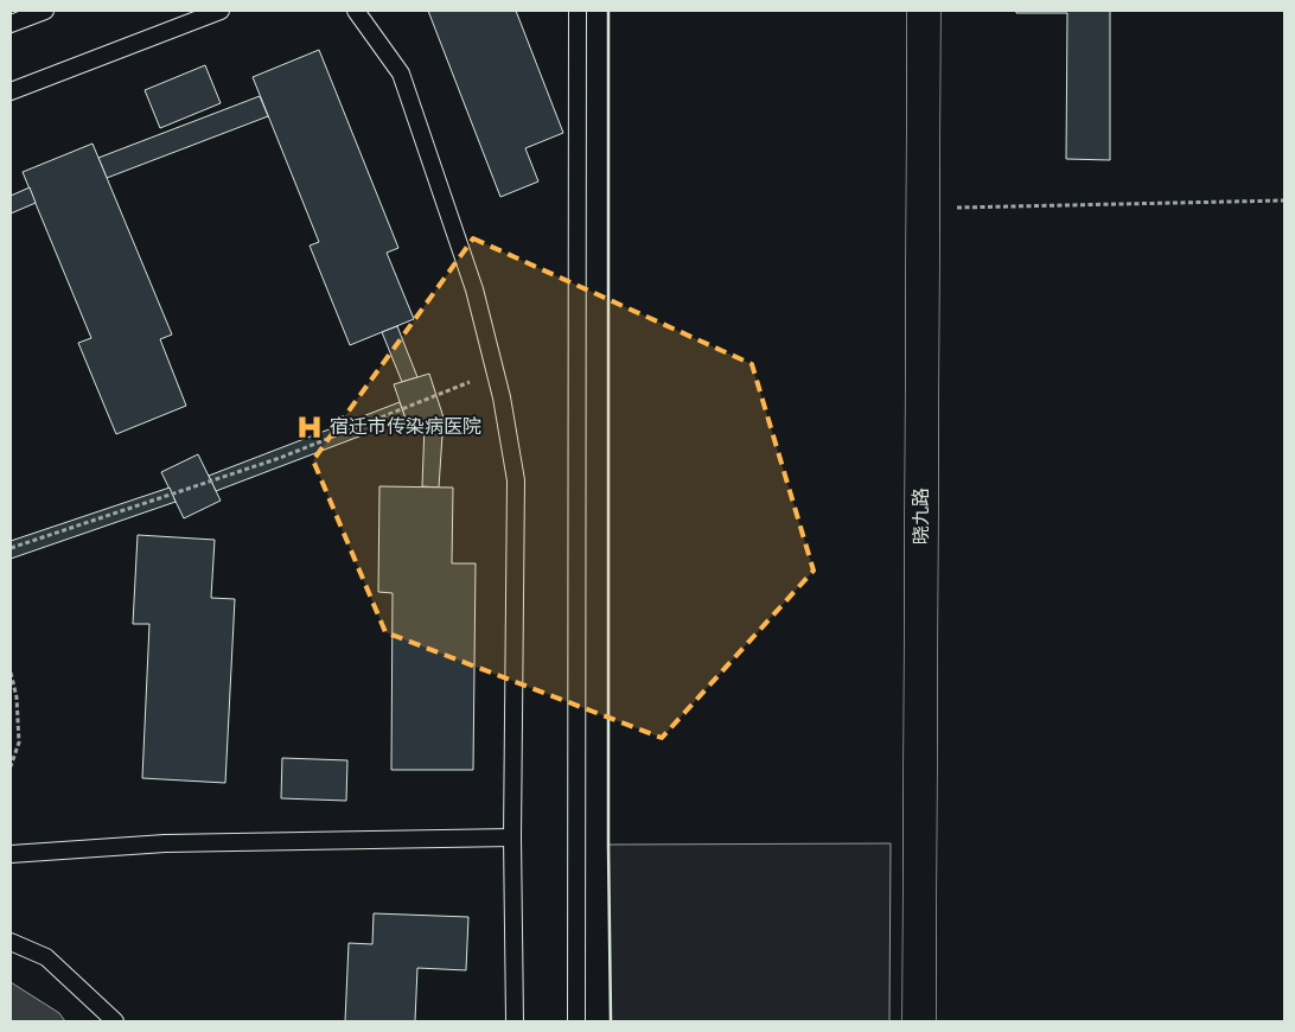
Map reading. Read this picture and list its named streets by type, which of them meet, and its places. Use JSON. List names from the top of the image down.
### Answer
{
  "streets": {
    "street": ["晓九路"]
  },
  "places": {
    "hospital": ["宿迁市传染病医院"]
  }
}
